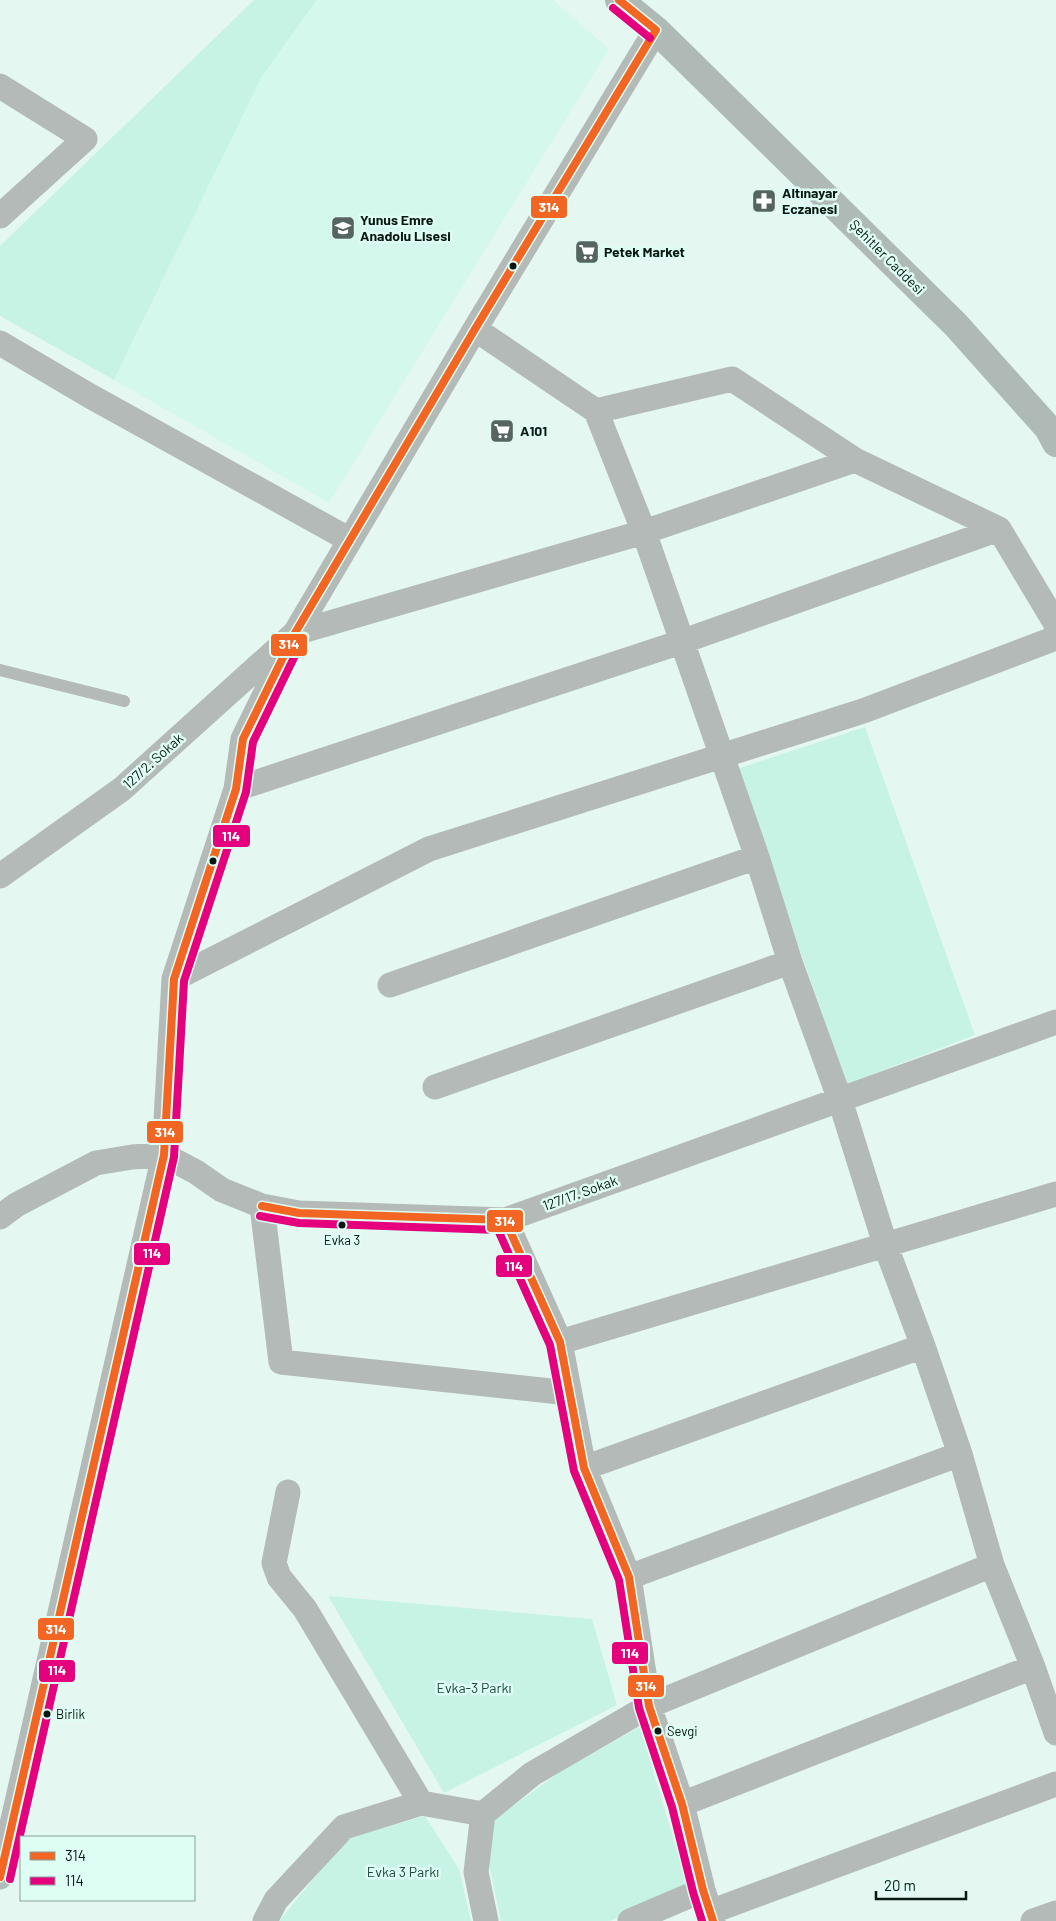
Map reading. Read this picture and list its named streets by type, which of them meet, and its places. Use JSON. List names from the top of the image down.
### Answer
{
  "streets": {
    "street": ["Şehitler Caddesi", "127/2. Sokak", "127/17. Sokak"]
  },
  "parks": ["Evka-3 Parkı", "Evka 3 Parkı"],
  "places": {
    "pharmacy": ["Altınayar Eczanesi"],
    "school or university": ["Yunus Emre Anadolu Lisesi"],
    "supermarket": ["Petek Market", "A101"],
    "other": ["Evka 3", "Birlik", "Sevgi"]
  },
  "lines": ["transit line 314", "transit line 114"],
  "legend": ["314", "114"],
  "scale_bar": "20 m"
}
